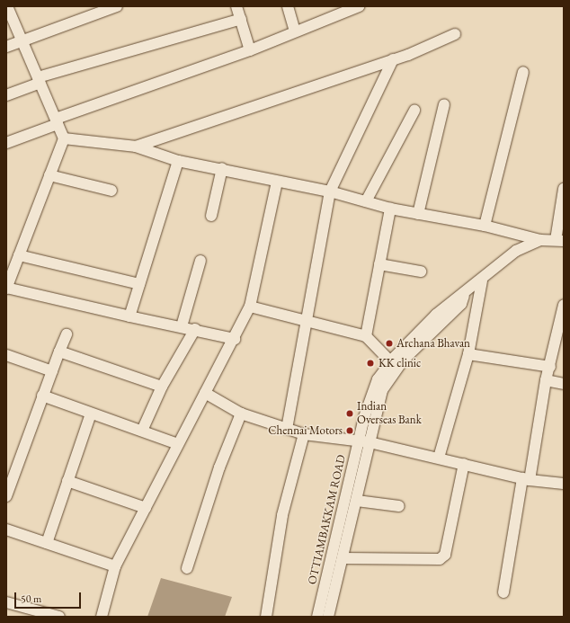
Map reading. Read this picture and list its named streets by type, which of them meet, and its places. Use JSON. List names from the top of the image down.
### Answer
{
  "streets": {
    "street": ["OTTIAMBAKKAM ROAD"]
  },
  "places": [
    "Archana Bhavan",
    "KK clinic",
    "Indian Overseas Bank",
    "Chennai Motors"
  ],
  "scale_bar": "50 m"
}
